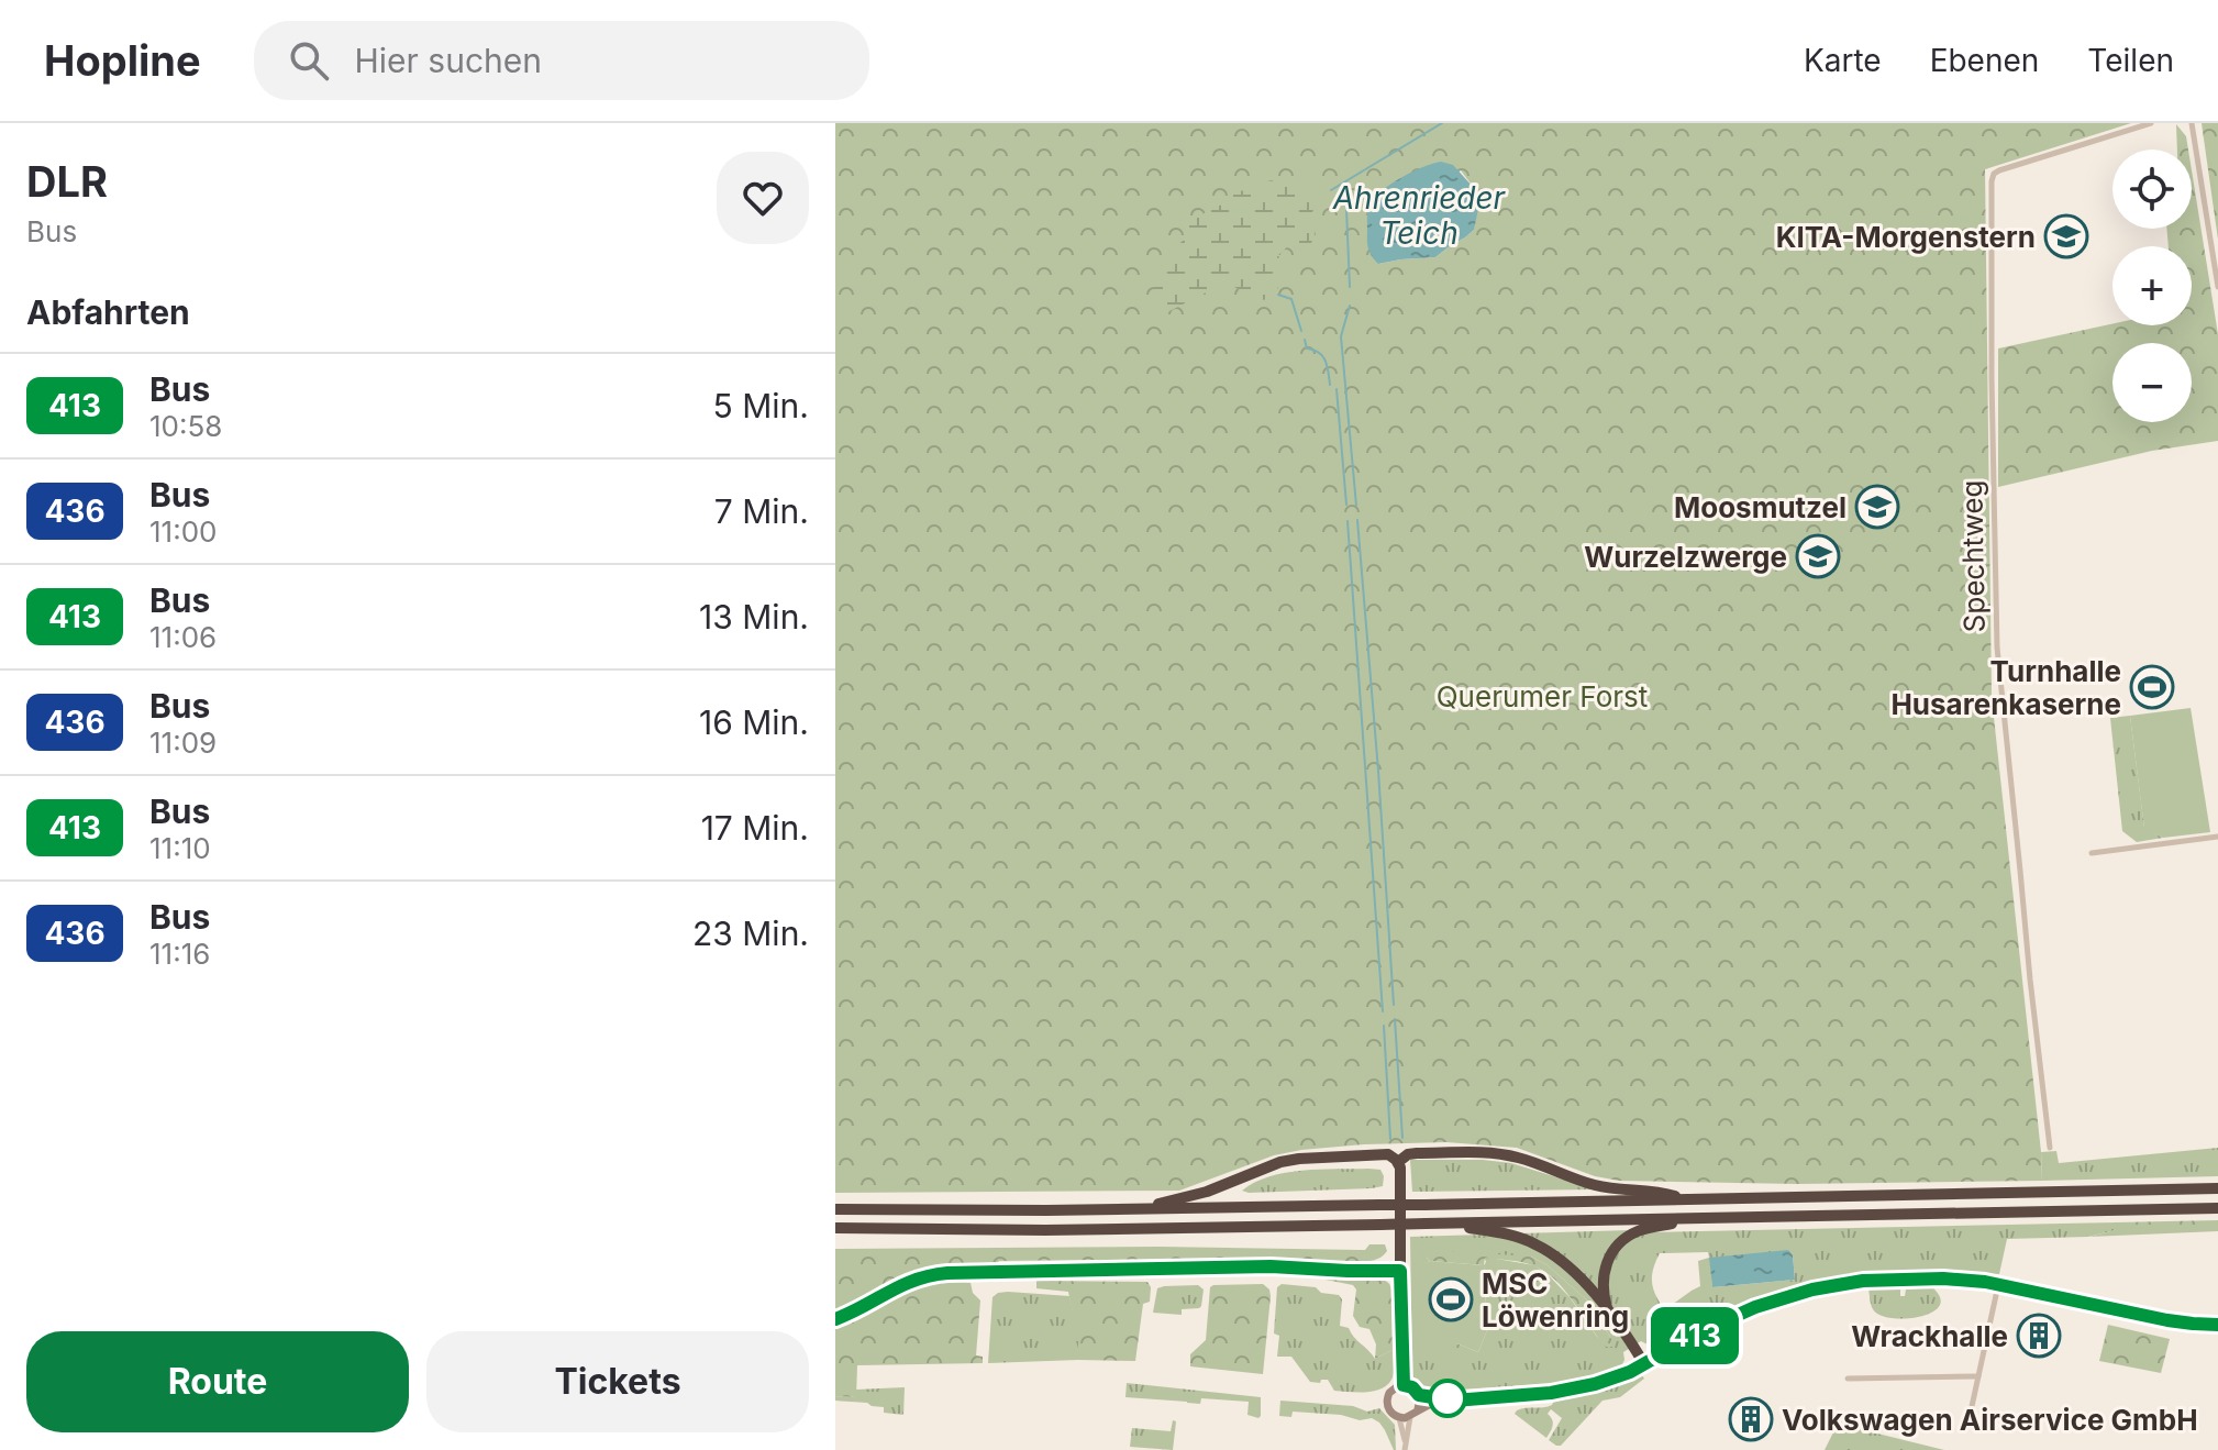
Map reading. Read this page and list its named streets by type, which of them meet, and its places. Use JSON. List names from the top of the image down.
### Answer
{
  "streets": {
    "street": ["Spechtweg"]
  },
  "water": ["Ahrenrieder Teich"],
  "parks": ["Querumer Forst"],
  "places": {
    "school or university": ["KITA-Morgenstern", "Moosmutzel", "Wurzelzwerge"],
    "sports": ["Turnhalle Husarenkaserne", "MSC Löwenring"],
    "building": ["Wrackhalle", "Volkswagen Airservice GmbH"]
  },
  "lines": ["bus line 413"],
  "page": {
    "header": "Hopline",
    "search": "Hier suchen",
    "nav": ["Karte", "Ebenen", "Teilen"],
    "heading": [
      ["DLR", "Bus"],
      "Abfahrten"
    ],
    "on_map": "413",
    "map_buttons": ["+", "−"],
    "list": [
      {
        "mark": "413",
        "name": "Bus",
        "note": "10:58",
        "value": "5 Min."
      },
      {
        "mark": "436",
        "name": "Bus",
        "note": "11:00",
        "value": "7 Min."
      },
      {
        "mark": "413",
        "name": "Bus",
        "note": "11:06",
        "value": "13 Min."
      },
      {
        "mark": "436",
        "name": "Bus",
        "note": "11:09",
        "value": "16 Min."
      },
      {
        "mark": "413",
        "name": "Bus",
        "note": "11:10",
        "value": "17 Min."
      },
      {
        "mark": "436",
        "name": "Bus",
        "note": "11:16",
        "value": "23 Min."
      }
    ],
    "buttons": ["Route", "Tickets"]
  }
}
